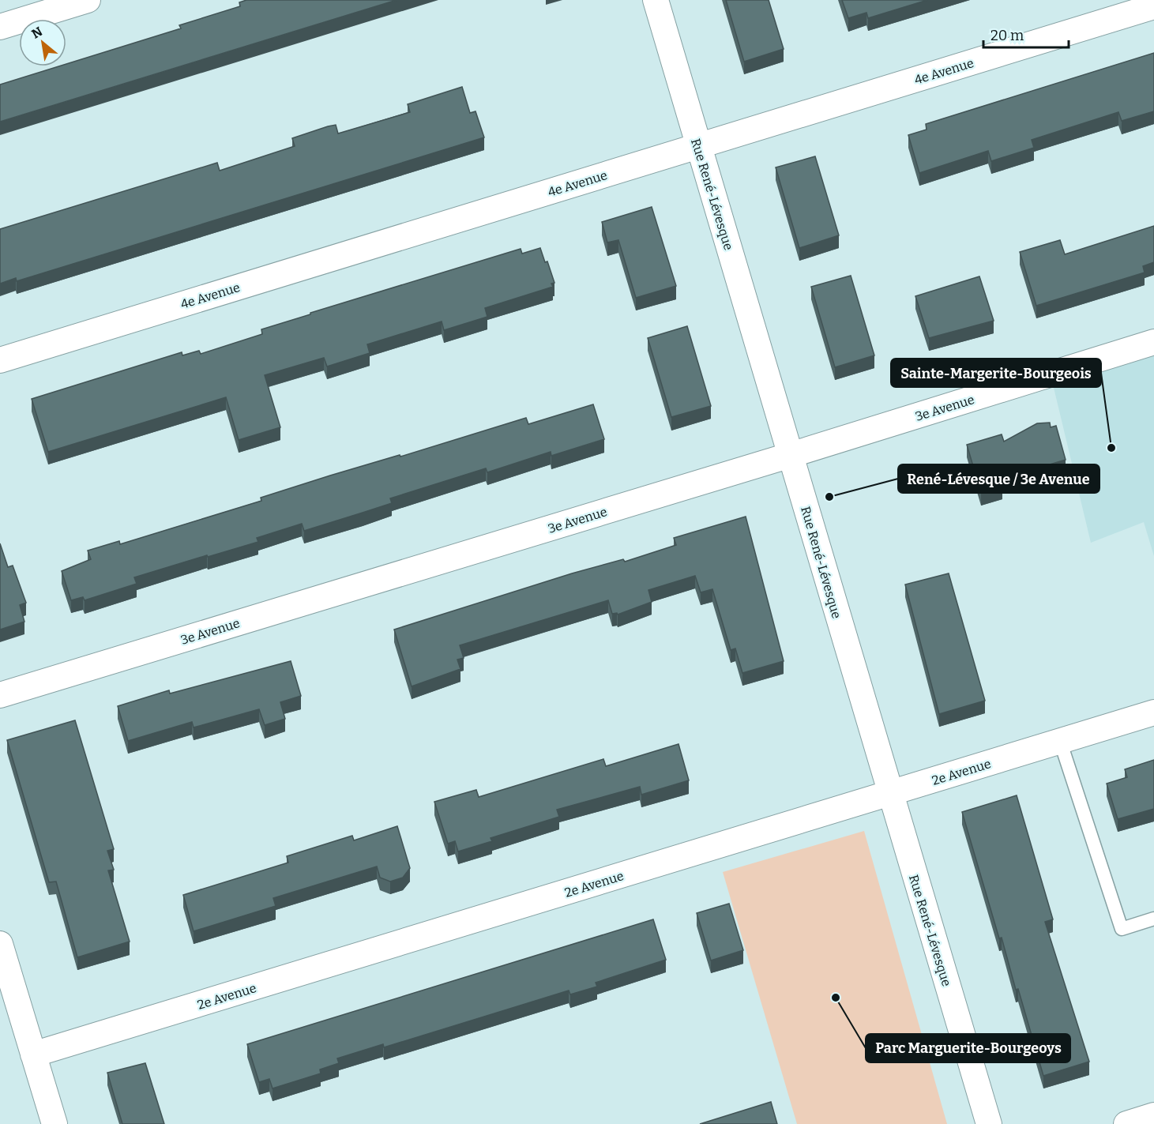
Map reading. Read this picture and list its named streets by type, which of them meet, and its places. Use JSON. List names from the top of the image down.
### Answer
{
  "streets": {
    "street": [
      "4e Avenue",
      "Rue René-Lévesque",
      "3e Avenue",
      "2e Avenue"
    ]
  },
  "crossings": [
    ["4e Avenue", "Rue René-Lévesque"],
    ["Rue René-Lévesque", "3e Avenue"],
    ["Rue René-Lévesque", "2e Avenue"]
  ],
  "places": ["Sainte-Margerite-Bourgeois", "René-Lévesque / 3e Avenue", "Parc Marguerite-Bourgeoys"],
  "scale_bar": "20 m",
  "north": "top left"
}
